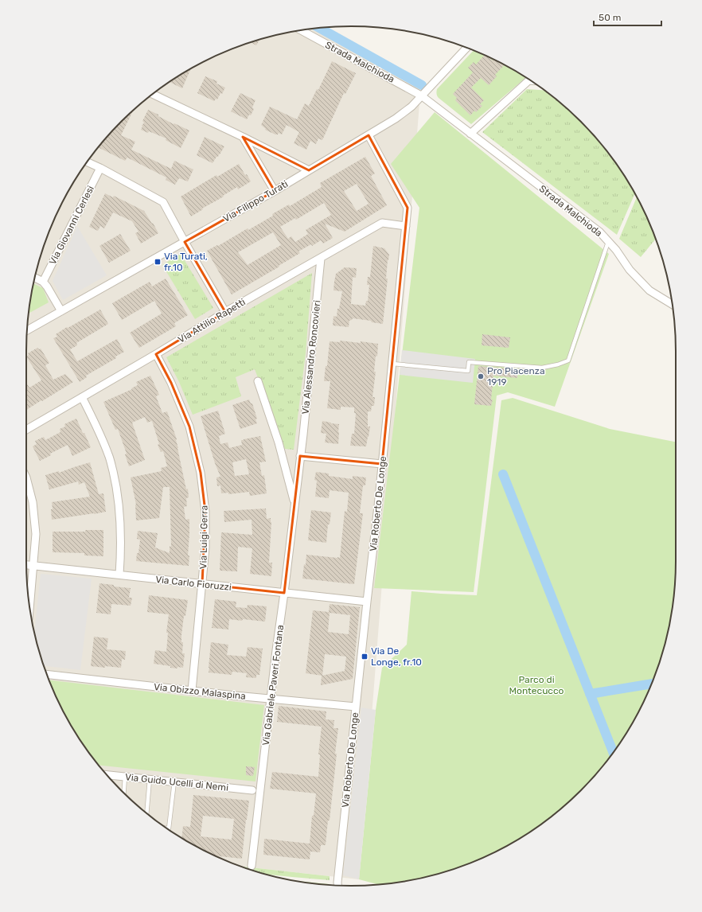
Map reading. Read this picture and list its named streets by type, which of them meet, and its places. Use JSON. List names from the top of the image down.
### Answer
{
  "streets": {
    "street": [
      "Strada Malchioda",
      "Via Filippo Turati",
      "Via Giovanni Cerlesi",
      "Via Attilio Rapetti",
      "Via Alessandro Roncovieri",
      "Via Roberto De Longe",
      "Via Luigi Gerra",
      "Via Carlo Fioruzzi",
      "Via Gabriele Paveri Fontana",
      "Via Obizzo Malaspina",
      "Via Guido Ucelli di Nemi"
    ]
  },
  "crossings": [
    ["Strada Malchioda", "Via Filippo Turati"],
    ["Via Filippo Turati", "Via Roberto De Longe"],
    ["Via Attilio Rapetti", "Via Alessandro Roncovieri"],
    ["Via Attilio Rapetti", "Via Roberto De Longe"],
    ["Via Attilio Rapetti", "Via Luigi Gerra"],
    ["Via Alessandro Roncovieri", "Via Gabriele Paveri Fontana"],
    ["Via Roberto De Longe", "Via Carlo Fioruzzi"],
    ["Via Roberto De Longe", "Via Obizzo Malaspina"],
    ["Via Luigi Gerra", "Via Carlo Fioruzzi"],
    ["Via Luigi Gerra", "Via Obizzo Malaspina"],
    ["Via Carlo Fioruzzi", "Via Gabriele Paveri Fontana"],
    ["Via Gabriele Paveri Fontana", "Via Obizzo Malaspina"]
  ],
  "parks": ["Parco di Montecucco"],
  "places": {
    "transit": ["Via Turati, fr.10", "Via De Longe, fr.10"],
    "other": ["Pro Piacenza 1919"]
  },
  "scale_bar": "50 m"
}
